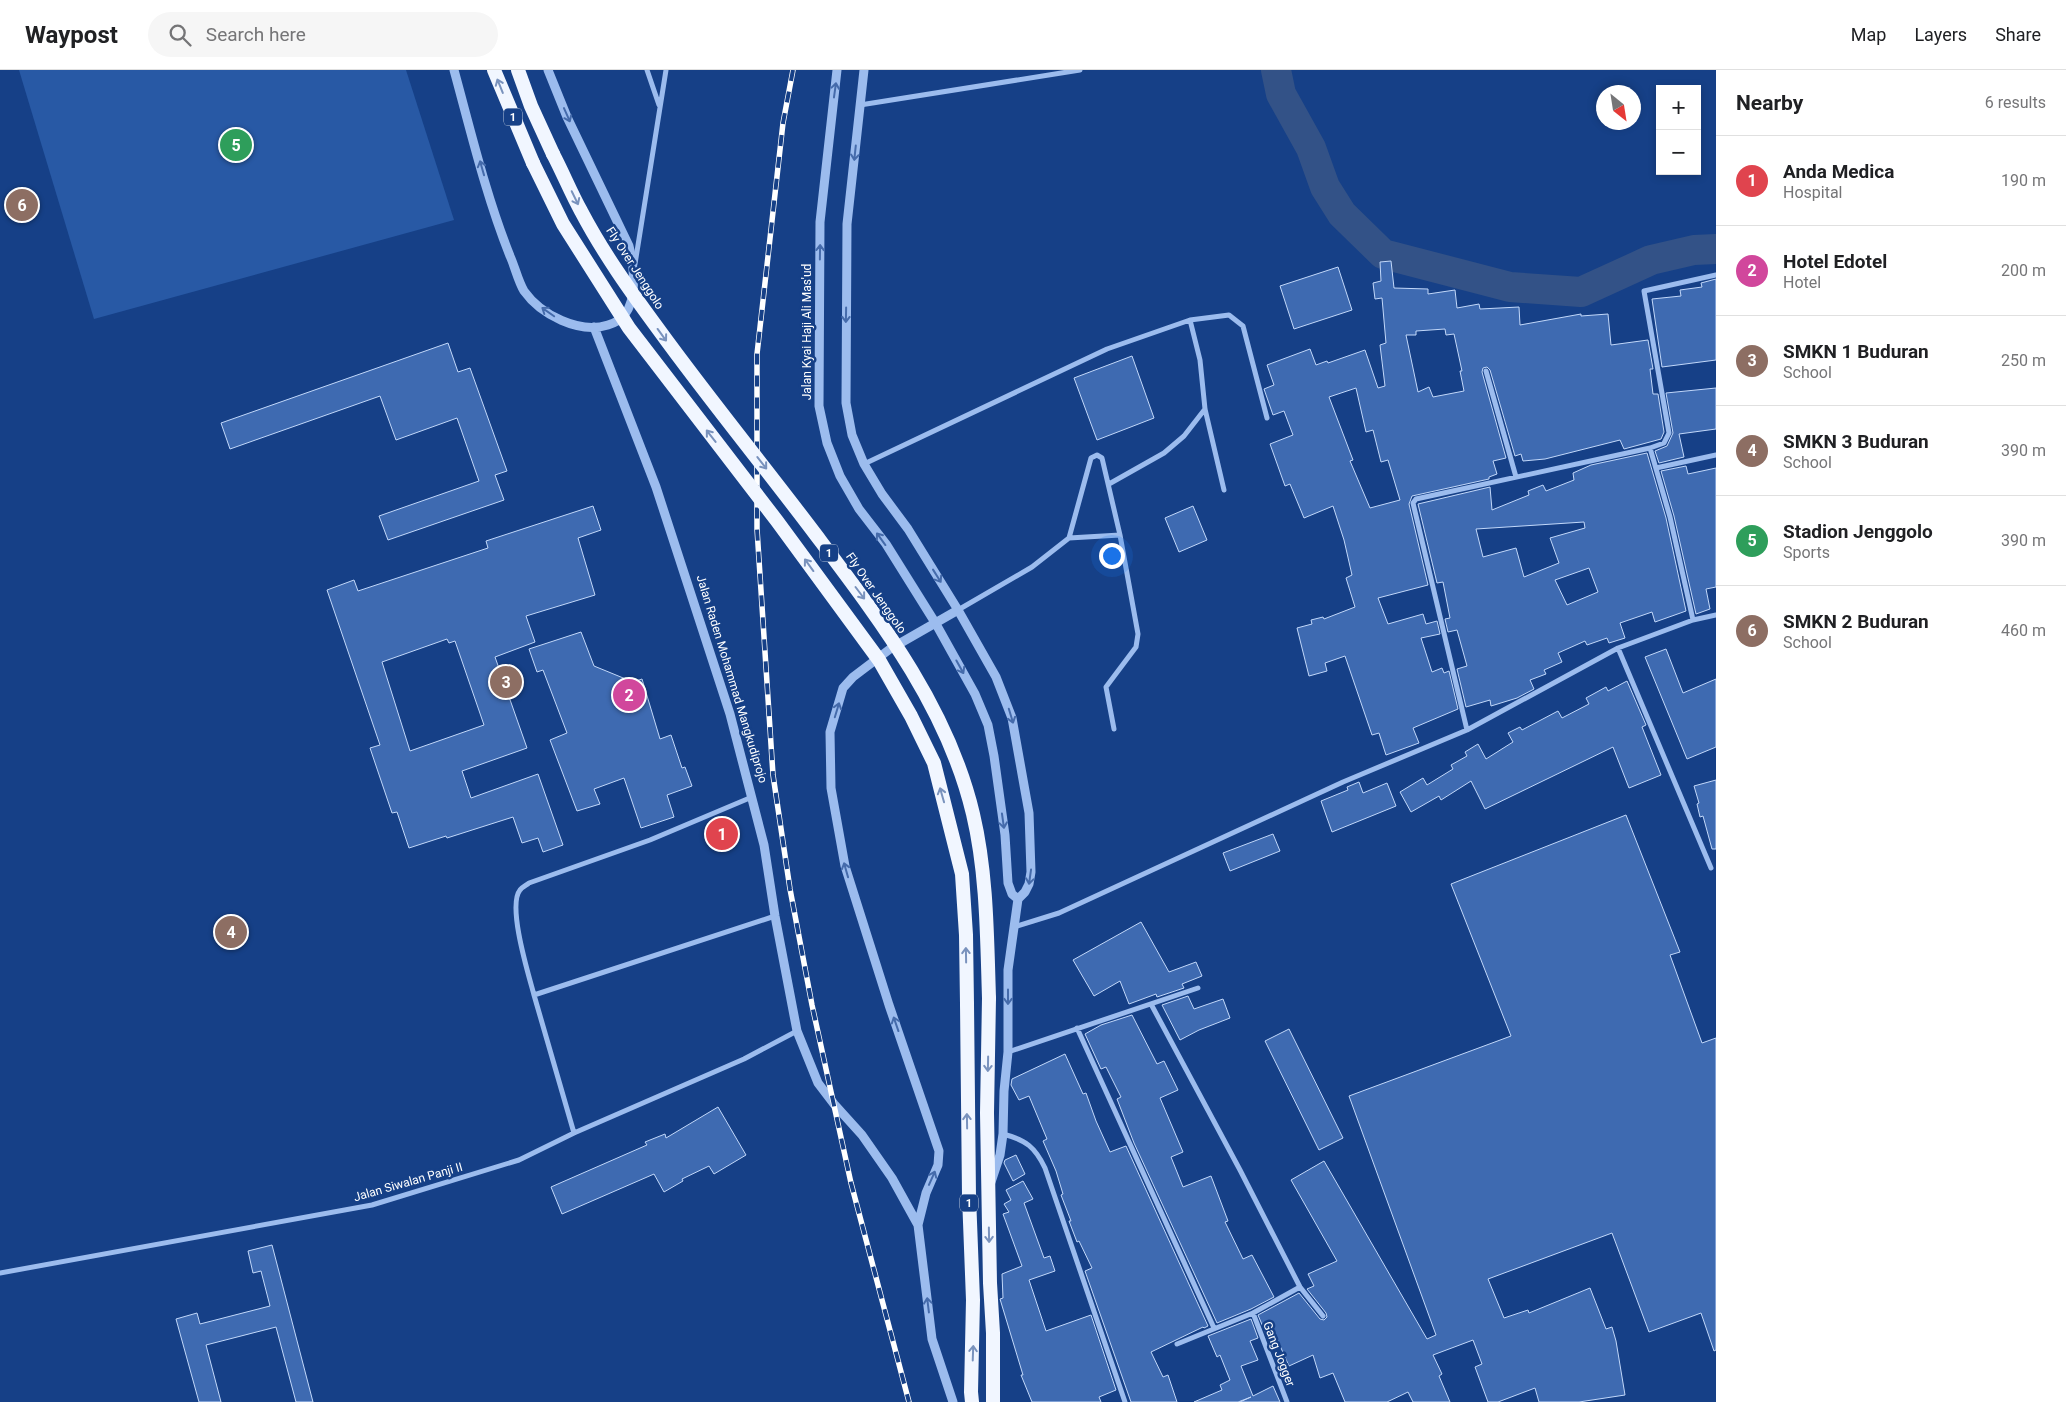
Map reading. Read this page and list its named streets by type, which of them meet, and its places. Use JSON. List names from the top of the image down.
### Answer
{
  "streets": {
    "highway": ["1", "Fly Over Jenggolo"],
    "street": [
      "Jalan Kyai Haji Ali Mas'ud",
      "Jalan Raden Mohammad Mangkudiprojo",
      "Jalan Siwalan Panji II",
      "Gang Jogger"
    ]
  },
  "crossings": [
    ["1", "Fly Over Jenggolo"],
    ["Jalan Kyai Haji Ali Mas'ud", "Jalan Raden Mohammad Mangkudiprojo"],
    ["Jalan Raden Mohammad Mangkudiprojo", "Jalan Siwalan Panji II"]
  ],
  "one_way": ["Jalan Raden Mohammad Mangkudiprojo"],
  "north": "bottom right",
  "page": {
    "header": "Waypost",
    "search": "Search here",
    "nav": ["Map", "Layers", "Share"],
    "heading": ["Nearby", "6 results"],
    "map_buttons": ["+", "−"],
    "pins": [
      "5",
      "6",
      "3",
      "2",
      "1",
      "4"
    ],
    "list": [
      {
        "mark": "1",
        "name": "Anda Medica",
        "note": "Hospital",
        "value": "190 m"
      },
      {
        "mark": "2",
        "name": "Hotel Edotel",
        "note": "Hotel",
        "value": "200 m"
      },
      {
        "mark": "3",
        "name": "SMKN 1 Buduran",
        "note": "School",
        "value": "250 m"
      },
      {
        "mark": "4",
        "name": "SMKN 3 Buduran",
        "note": "School",
        "value": "390 m"
      },
      {
        "mark": "5",
        "name": "Stadion Jenggolo",
        "note": "Sports",
        "value": "390 m"
      },
      {
        "mark": "6",
        "name": "SMKN 2 Buduran",
        "note": "School",
        "value": "460 m"
      }
    ]
  }
}
